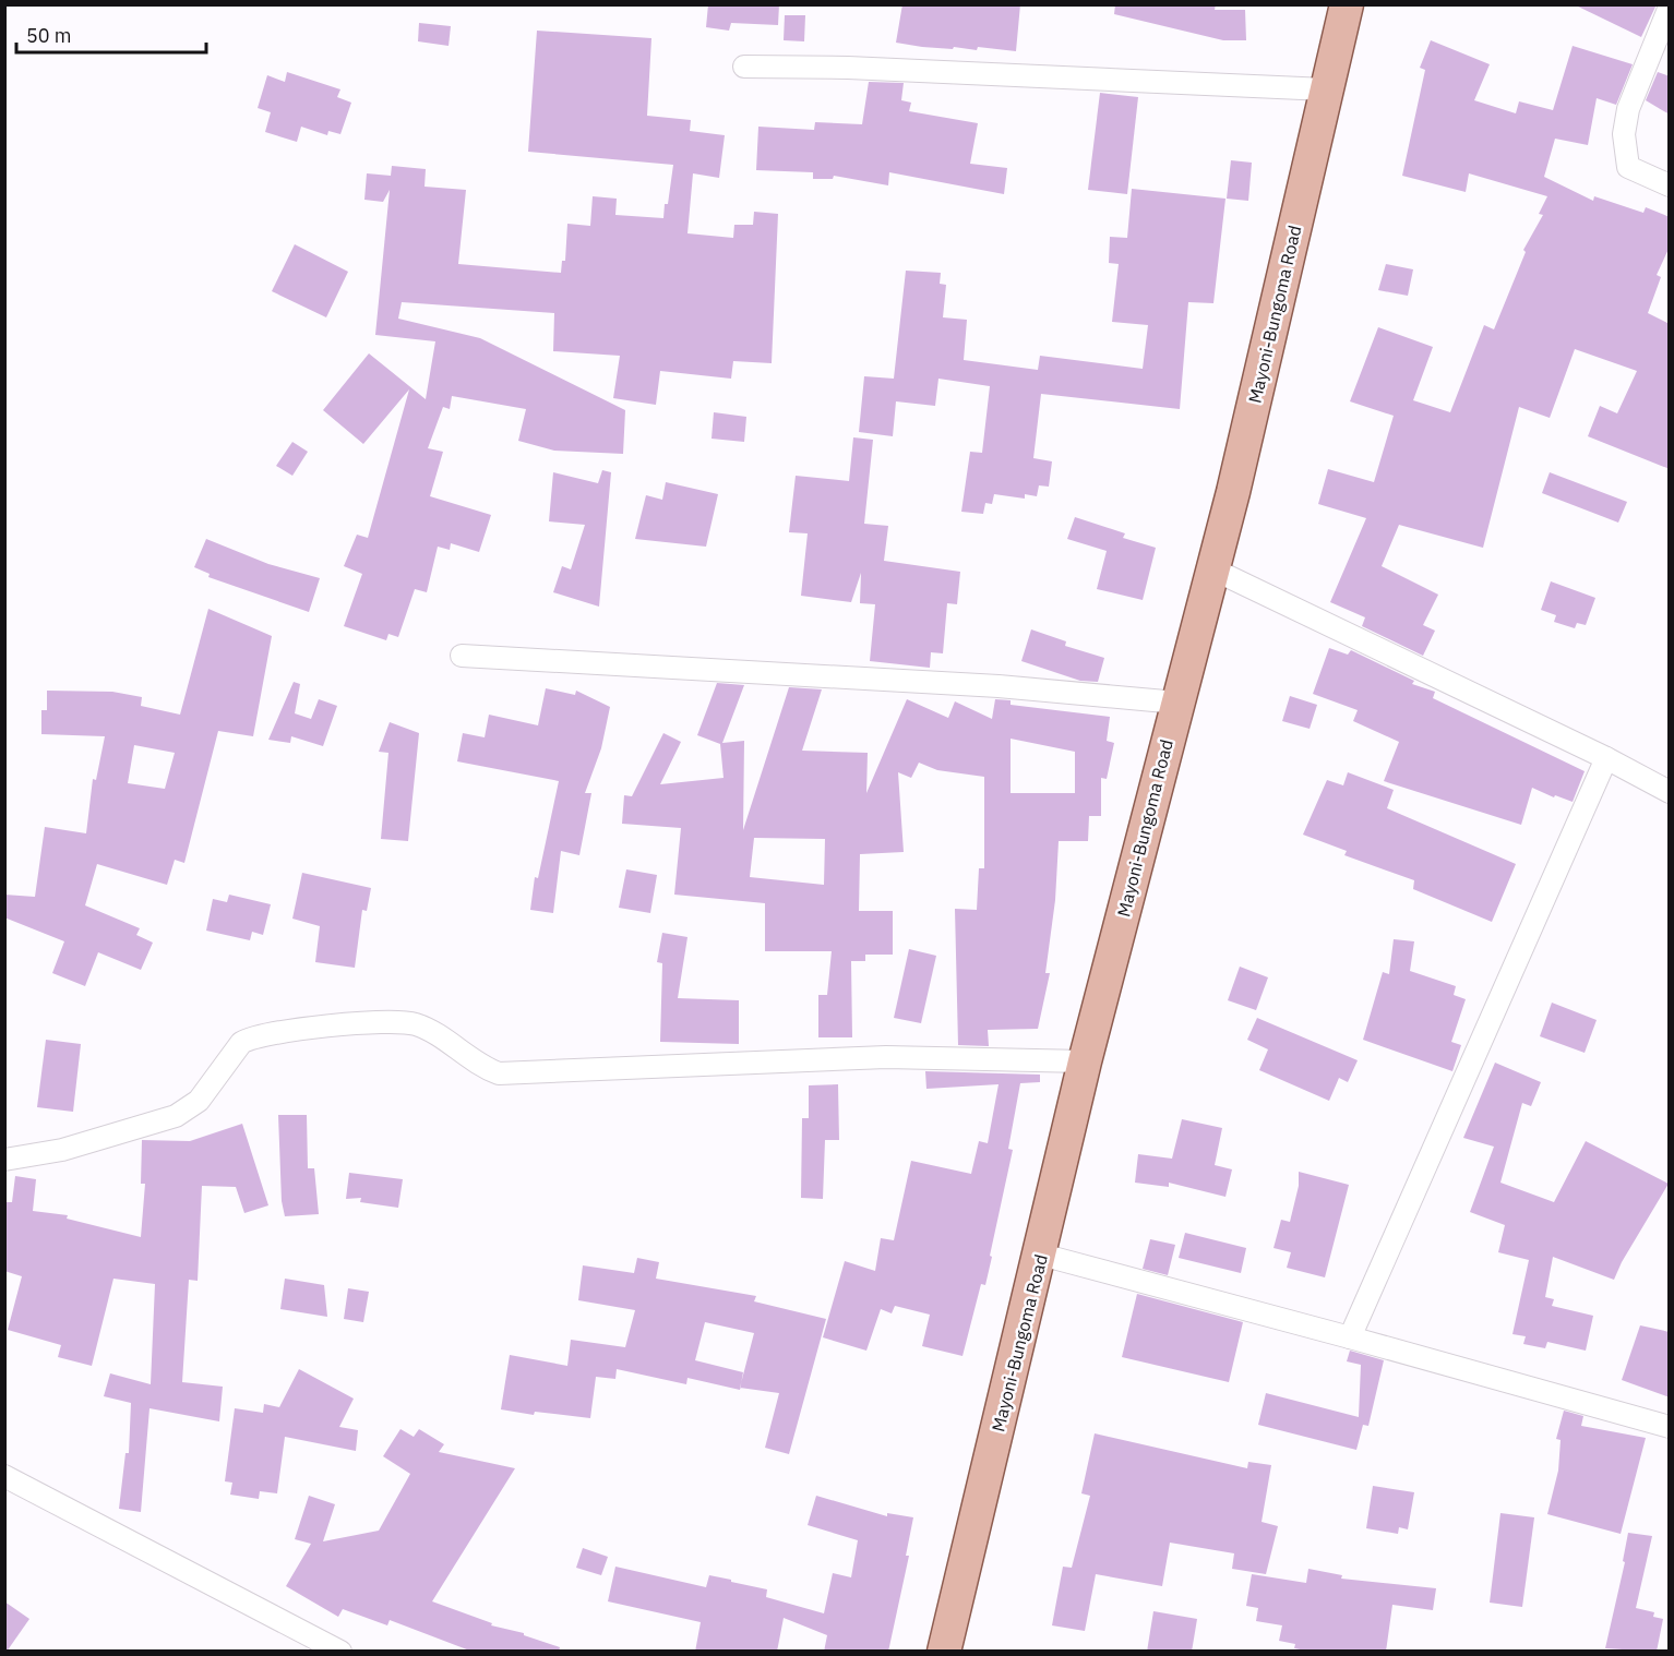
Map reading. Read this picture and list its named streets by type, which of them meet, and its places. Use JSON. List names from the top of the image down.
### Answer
{
  "streets": {
    "main road": ["Mayoni-Bungoma Road"]
  },
  "scale_bar": "50 m"
}
